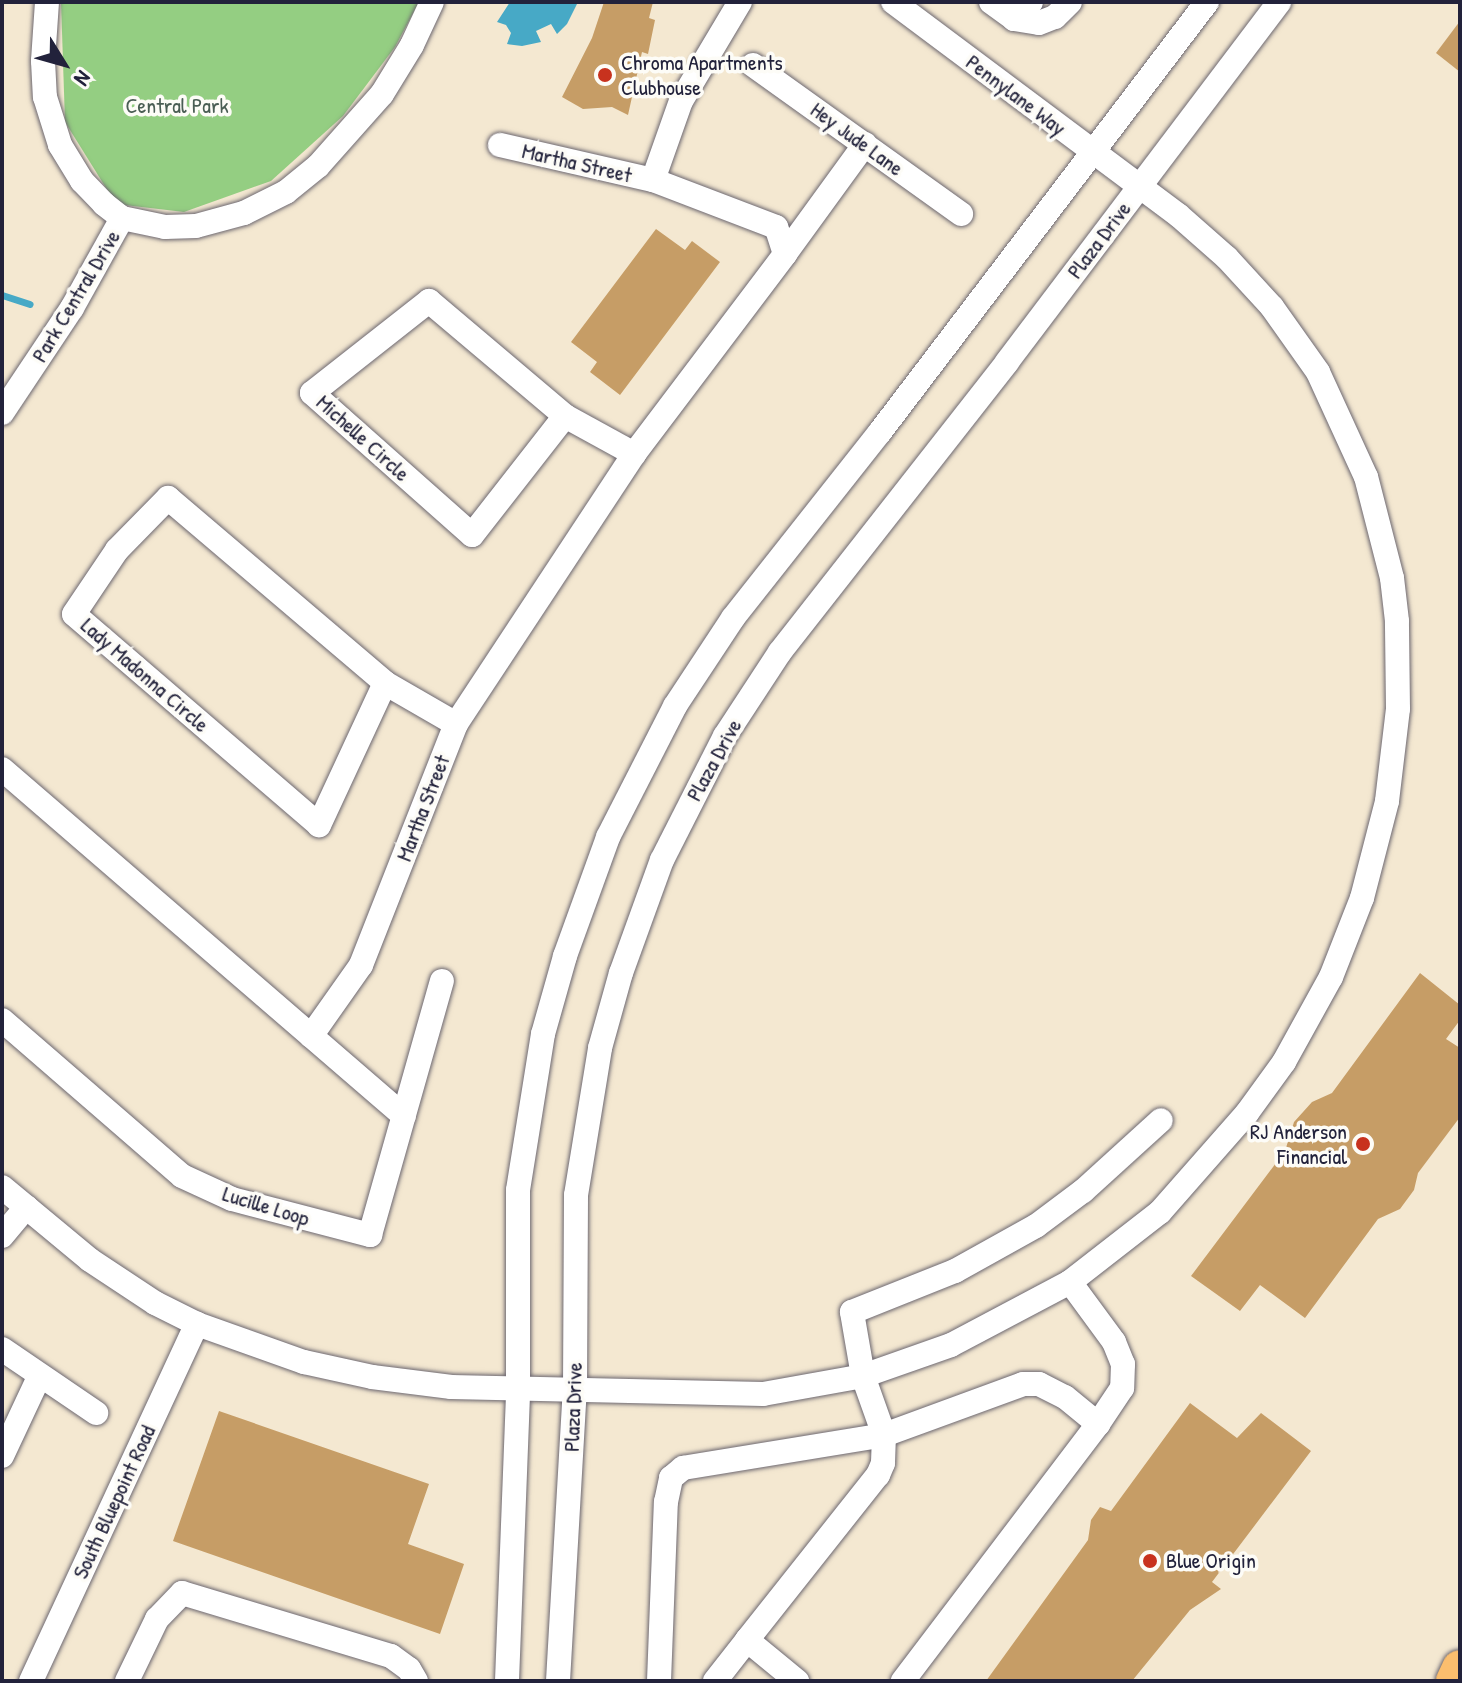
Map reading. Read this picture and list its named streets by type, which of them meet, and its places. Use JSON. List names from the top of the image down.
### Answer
{
  "streets": {
    "street": [
      "Pennylane Way",
      "Hey Jude Lane",
      "Martha Street",
      "Plaza Drive",
      "Park Central Drive",
      "Michelle Circle",
      "Lady Madonna Circle",
      "Lucille Loop",
      "South Bluepoint Road"
    ]
  },
  "crossings": [
    ["Pennylane Way", "Plaza Drive"],
    ["Pennylane Way", "South Bluepoint Road"],
    ["Hey Jude Lane", "Martha Street"],
    ["Martha Street", "Michelle Circle"],
    ["Martha Street", "Lady Madonna Circle"]
  ],
  "parks": ["Central Park"],
  "places": ["Chroma Apartments Clubhouse", "RJ Anderson Financial", "Blue Origin"],
  "north": "bottom right"
}
